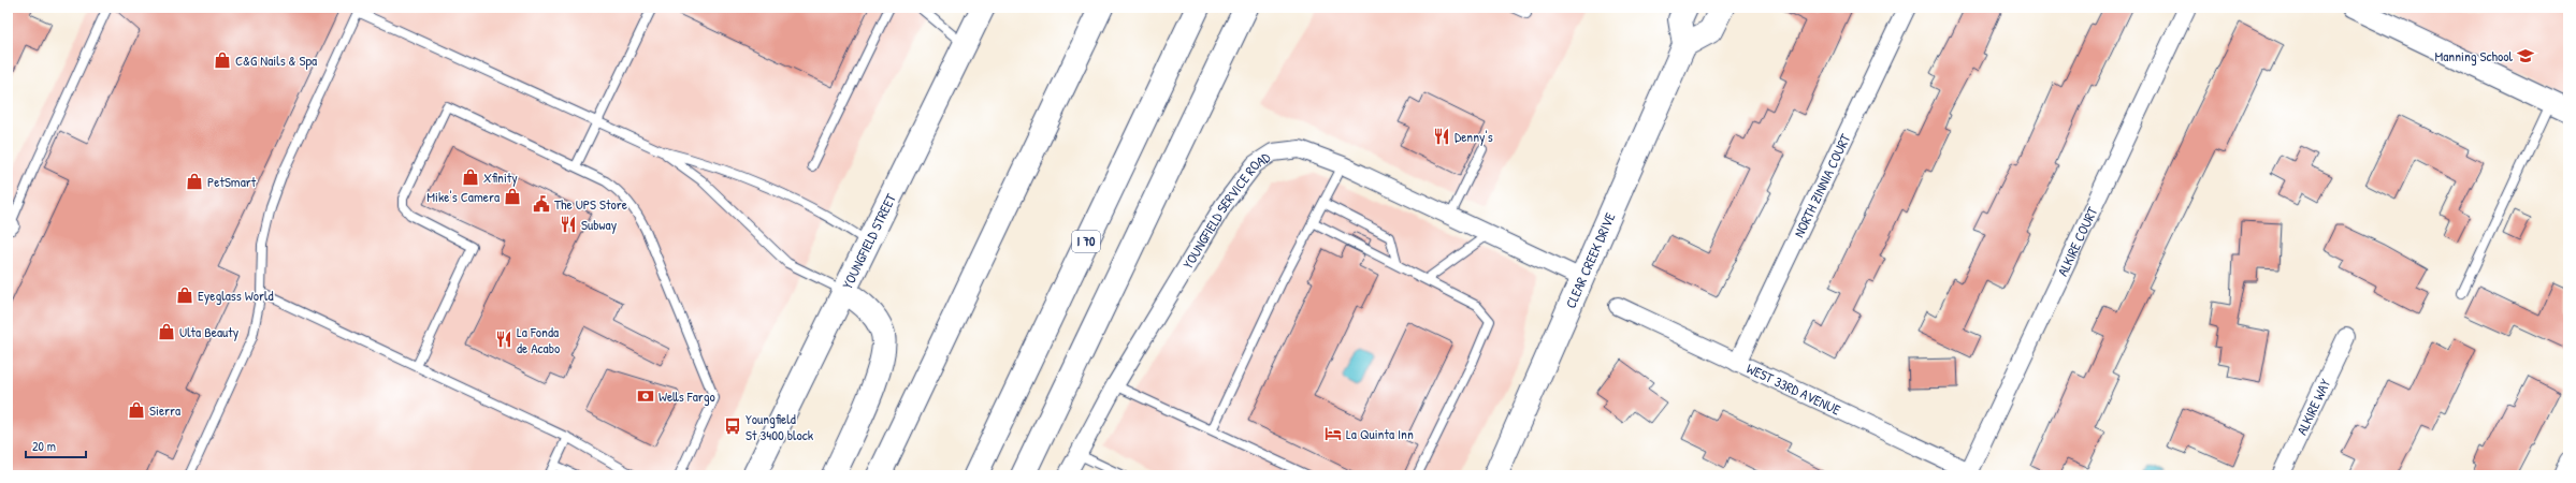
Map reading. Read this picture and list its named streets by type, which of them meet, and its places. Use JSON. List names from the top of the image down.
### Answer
{
  "streets": {
    "main road": ["YOUNGFIELD STREET", "I 70", "CLEAR CREEK DRIVE"],
    "street": [
      "NORTH ZINNIA COURT",
      "YOUNGFIELD SERVICE ROAD",
      "ALKIRE COURT",
      "WEST 33RD AVENUE",
      "ALKIRE WAY"
    ]
  },
  "crossings": [
    ["NORTH ZINNIA COURT", "WEST 33RD AVENUE"],
    ["YOUNGFIELD SERVICE ROAD", "CLEAR CREEK DRIVE"],
    ["ALKIRE COURT", "WEST 33RD AVENUE"]
  ],
  "places": {
    "school or university": ["Manning School"],
    "shop": [
      "C&G Nails & Spa",
      "Xfinity",
      "PetSmart",
      "Mike's Camera",
      "Eyeglass World",
      "Ulta Beauty",
      "Sierra"
    ],
    "restaurant": ["Denny's", "Subway", "La Fonda de Acabo"],
    "public building": ["The UPS Store"],
    "bank": ["Wells Fargo"],
    "bus stop": ["Youngfield St 3400 block"],
    "hotel": ["La Quinta Inn"]
  },
  "scale_bar": "20 m"
}
